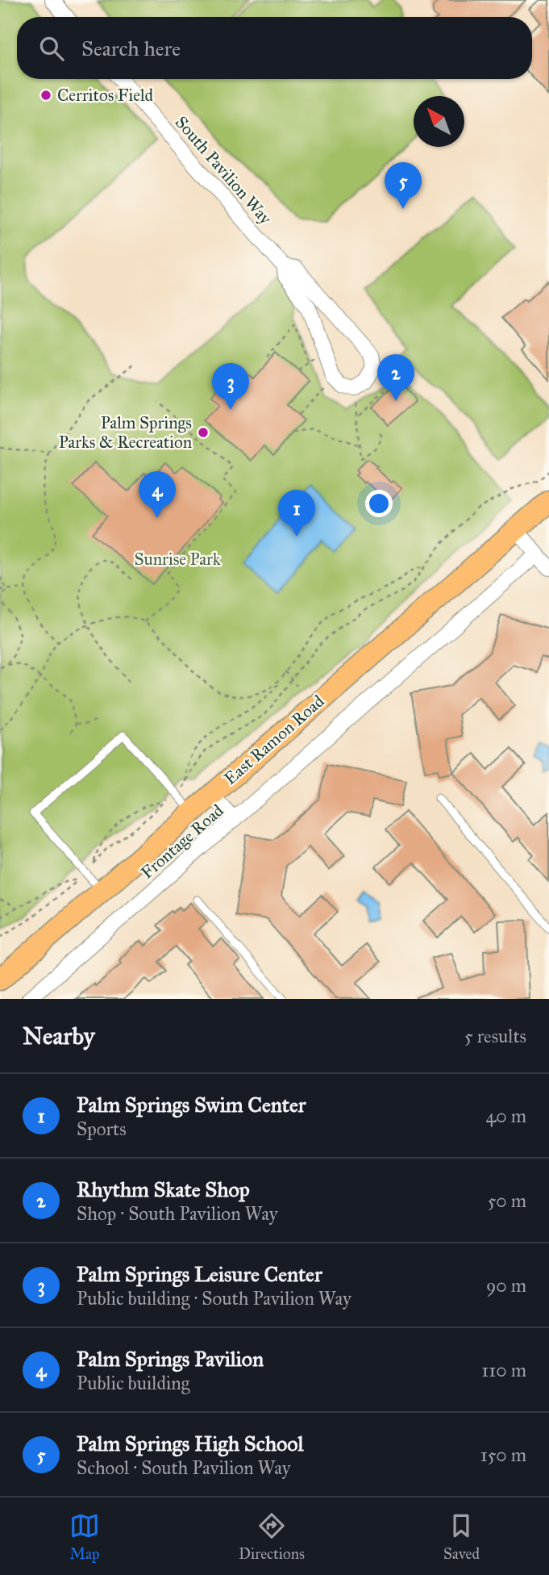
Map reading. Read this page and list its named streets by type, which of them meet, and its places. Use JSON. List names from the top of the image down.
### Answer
{
  "streets": {
    "main road": ["East Ramon Road"],
    "street": ["South Pavilion Way", "Frontage Road"]
  },
  "parks": ["Sunrise Park"],
  "places": ["Cerritos Field", "Palm Springs Parks & Recreation"],
  "north": "top left",
  "page": {
    "search": "Search here",
    "pins": [
      "5",
      "2",
      "3",
      "4",
      "1"
    ],
    "heading": ["Nearby", "5 results"],
    "list": [
      {
        "mark": "1",
        "name": "Palm Springs Swim Center",
        "note": "Sports",
        "value": "40 m"
      },
      {
        "mark": "2",
        "name": "Rhythm Skate Shop",
        "note": "Shop · South Pavilion Way",
        "value": "50 m"
      },
      {
        "mark": "3",
        "name": "Palm Springs Leisure Center",
        "note": "Public building · South Pavilion Way",
        "value": "90 m"
      },
      {
        "mark": "4",
        "name": "Palm Springs Pavilion",
        "note": "Public building",
        "value": "110 m"
      },
      {
        "mark": "5",
        "name": "Palm Springs High School",
        "note": "School · South Pavilion Way",
        "value": "150 m"
      }
    ],
    "nav": ["Map", "Directions", "Saved"]
  }
}
